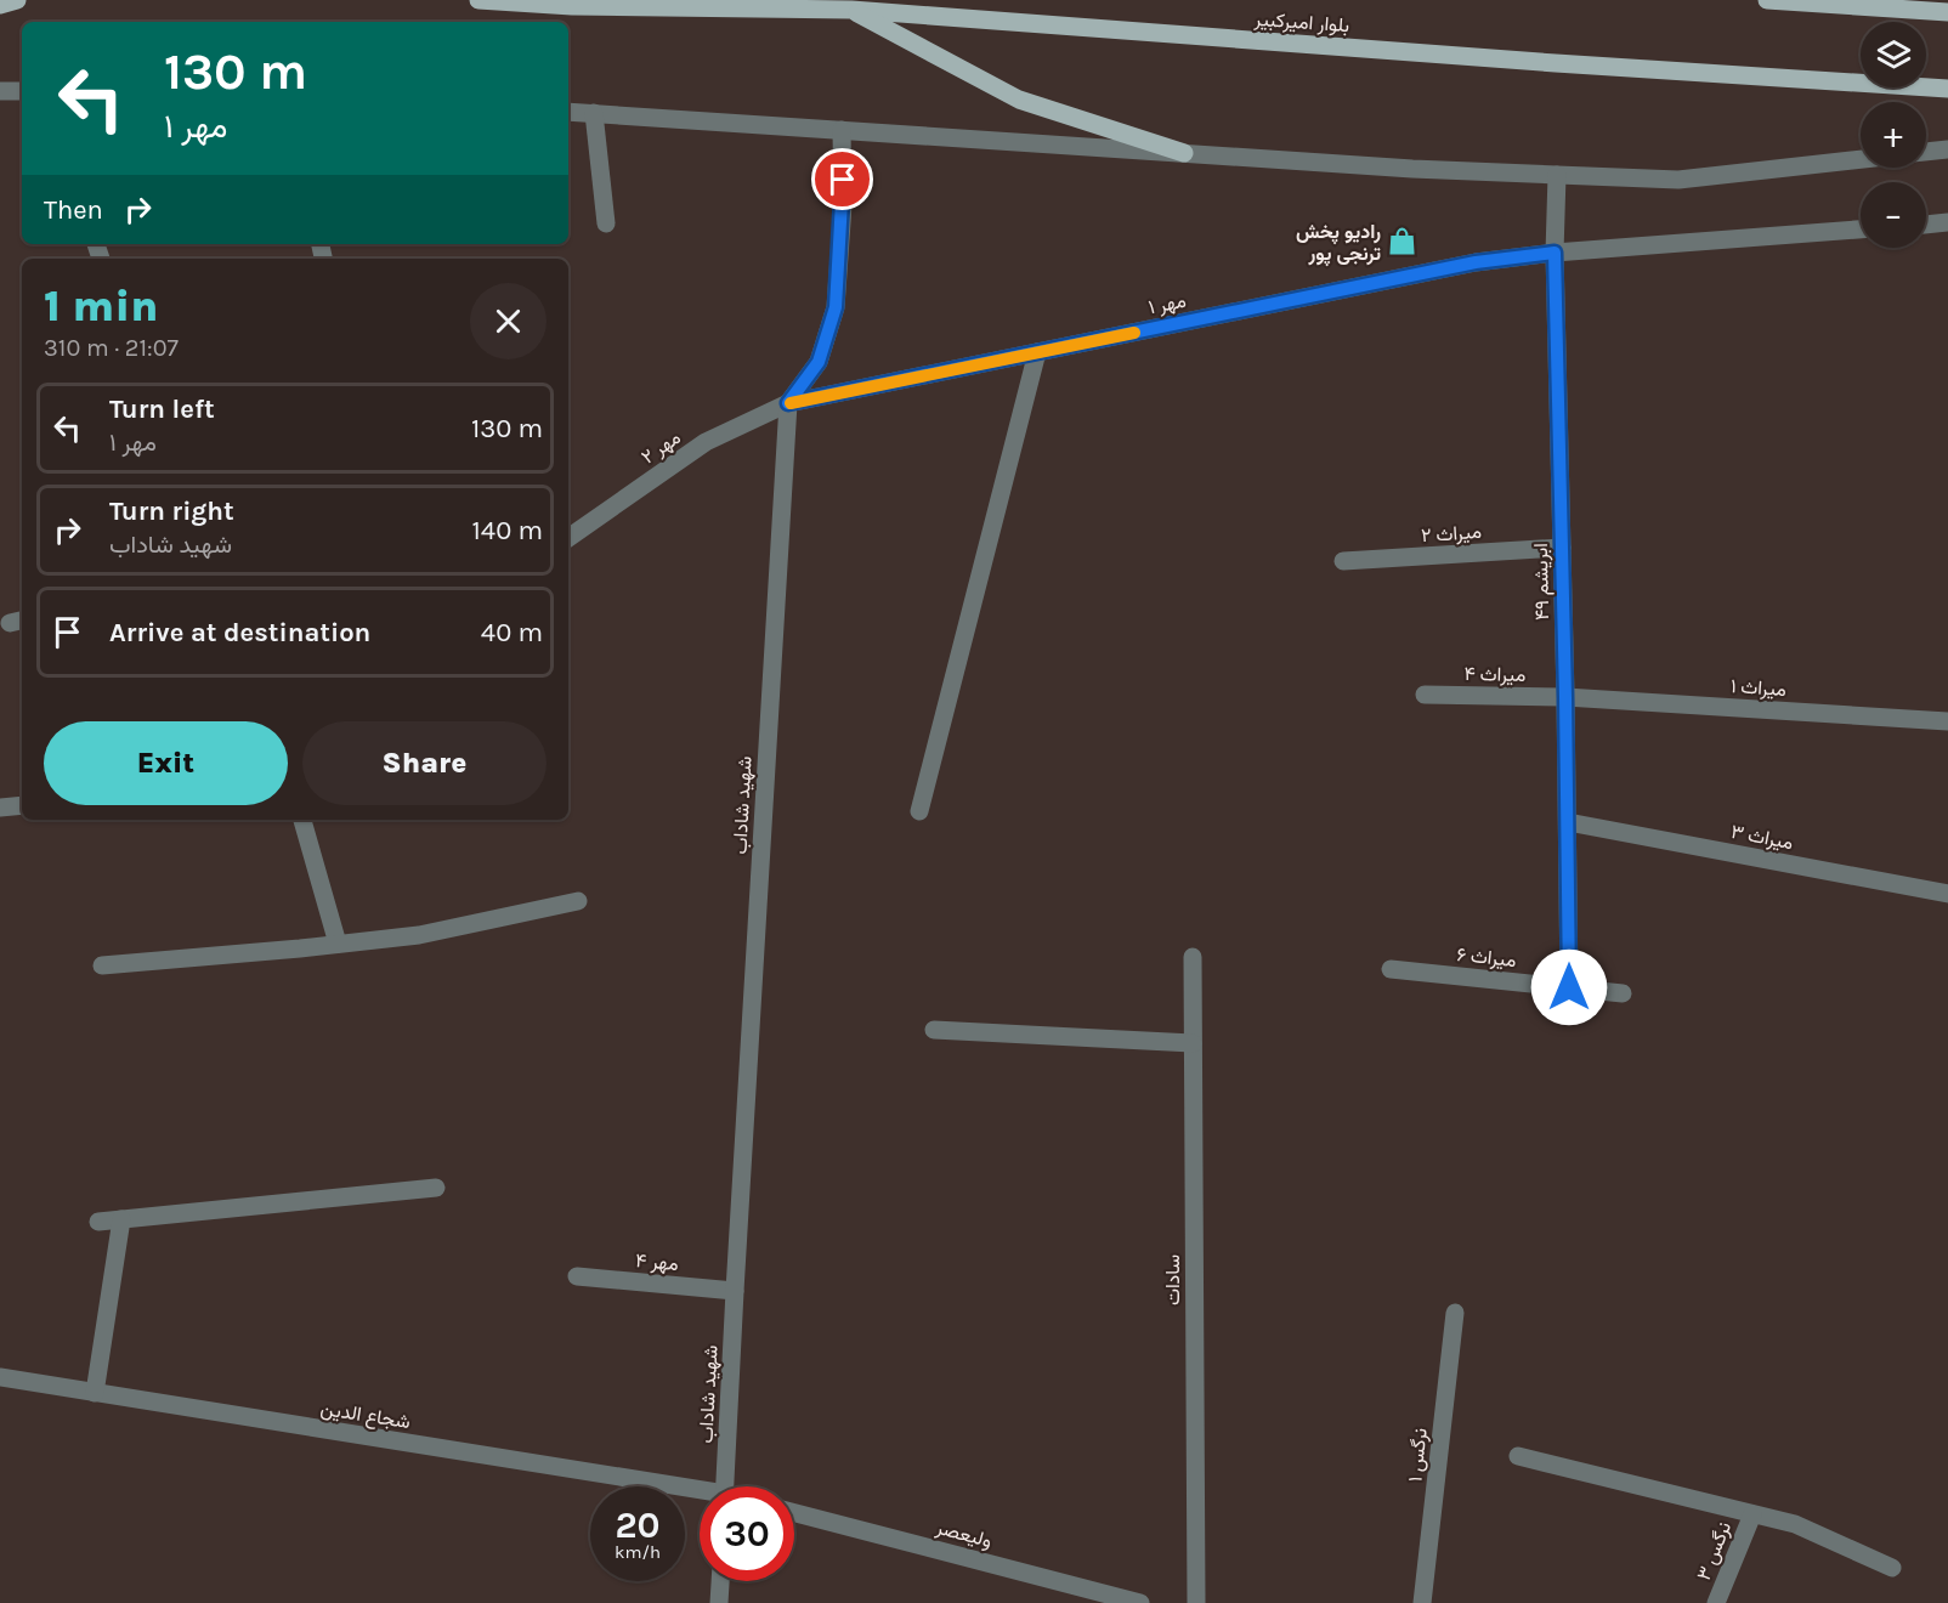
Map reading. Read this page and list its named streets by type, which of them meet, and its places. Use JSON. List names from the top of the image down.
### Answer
{
  "streets": {
    "main road": ["بلوار امیرکبیر"],
    "street": [
      "مهر ۱",
      "مهر ۲",
      "میراث ۲",
      "ابریشم ۴۹",
      "میراث ۴",
      "میراث ۱",
      "شهید شاداب",
      "میراث ۳",
      "میراث ۶",
      "مهر ۴",
      "سادات",
      "شجاع الدین",
      "نرگس ۱",
      "ولیعصر",
      "نرگس ۳"
    ]
  },
  "crossings": [
    ["مهر ۱", "مهر ۲"],
    ["مهر ۱", "ابریشم ۴۹"],
    ["مهر ۱", "شهید شاداب"],
    ["مهر ۲", "شهید شاداب"],
    ["میراث ۲", "ابریشم ۴۹"],
    ["ابریشم ۴۹", "میراث ۴"],
    ["ابریشم ۴۹", "میراث ۱"],
    ["ابریشم ۴۹", "میراث ۳"],
    ["ابریشم ۴۹", "میراث ۶"],
    ["میراث ۴", "میراث ۱"],
    ["شهید شاداب", "مهر ۴"]
  ],
  "places": {
    "shop": ["رادیو پخش ترنجی پور"]
  },
  "page": {
    "map_buttons": ["+", "−"],
    "turn": ["130 m", "مهر ۱"],
    "then": "Then",
    "heading": ["1 min", "310 m · 21:07"],
    "list": [
      {
        "name": "Turn left",
        "note": "مهر ۱",
        "value": "130 m"
      },
      {
        "name": "Turn right",
        "note": "شهید شاداب",
        "value": "140 m"
      },
      {
        "name": "Arrive at destination",
        "value": "40 m"
      }
    ],
    "buttons": ["Exit", "Share"],
    "speed": "20 km/h",
    "limit": "30"
  }
}
